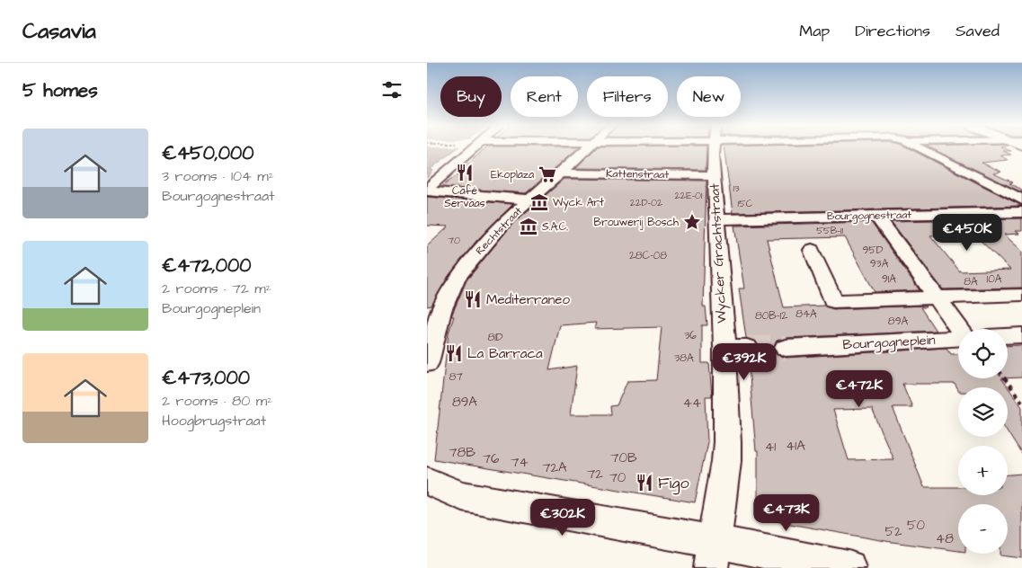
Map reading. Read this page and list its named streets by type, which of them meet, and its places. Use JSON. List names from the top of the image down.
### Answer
{
  "streets": {
    "street": [
      "Kattenstraat",
      "Bourgognestraat",
      "Rechtstraat",
      "Wycker Grachtstraat",
      "Bourgogneplein"
    ]
  },
  "crossings": [
    ["Kattenstraat", "Rechtstraat"],
    ["Kattenstraat", "Wycker Grachtstraat"],
    ["Bourgognestraat", "Wycker Grachtstraat"],
    ["Bourgognestraat", "Bourgogneplein"]
  ],
  "places": {
    "restaurant": [
      "Café Servaas",
      "Mediterraneo",
      "La Barraca",
      "Figo"
    ],
    "supermarket": ["Ekoplaza"],
    "museum": ["Wyck Art", "S.A.C."],
    "place": ["Brouwerij Bosch"]
  },
  "house_numbers": [
    "13",
    "22E-01",
    "22D-02",
    "15C",
    "55B-11",
    "70",
    "95D",
    "28C-08",
    "93A",
    "91A",
    "10A",
    "8A",
    "84A",
    "80B-12",
    "89A",
    "36",
    "81D",
    "38A",
    "87",
    "89A",
    "44",
    "41A",
    "41",
    "78B",
    "70B",
    "76",
    "74",
    "72A",
    "72",
    "70",
    "50",
    "52",
    "48"
  ],
  "page": {
    "header": "Casavia",
    "nav": ["Map", "Directions", "Saved"],
    "heading": "5 homes",
    "chip": [
      "Buy",
      "Rent",
      "Filters",
      "New"
    ],
    "list": [
      {
        "name": "€450,000",
        "note": "3 rooms · 104 m² · Bourgognestraat"
      },
      {
        "name": "€472,000",
        "note": "2 rooms · 72 m² · Bourgogneplein"
      },
      {
        "name": "€473,000",
        "note": "2 rooms · 80 m² · Hoogbrugstraat"
      }
    ],
    "price": [
      "€450K",
      "€392K",
      "€472K",
      "€473K",
      "€302K"
    ],
    "map_buttons": ["+", "−"]
  }
}
